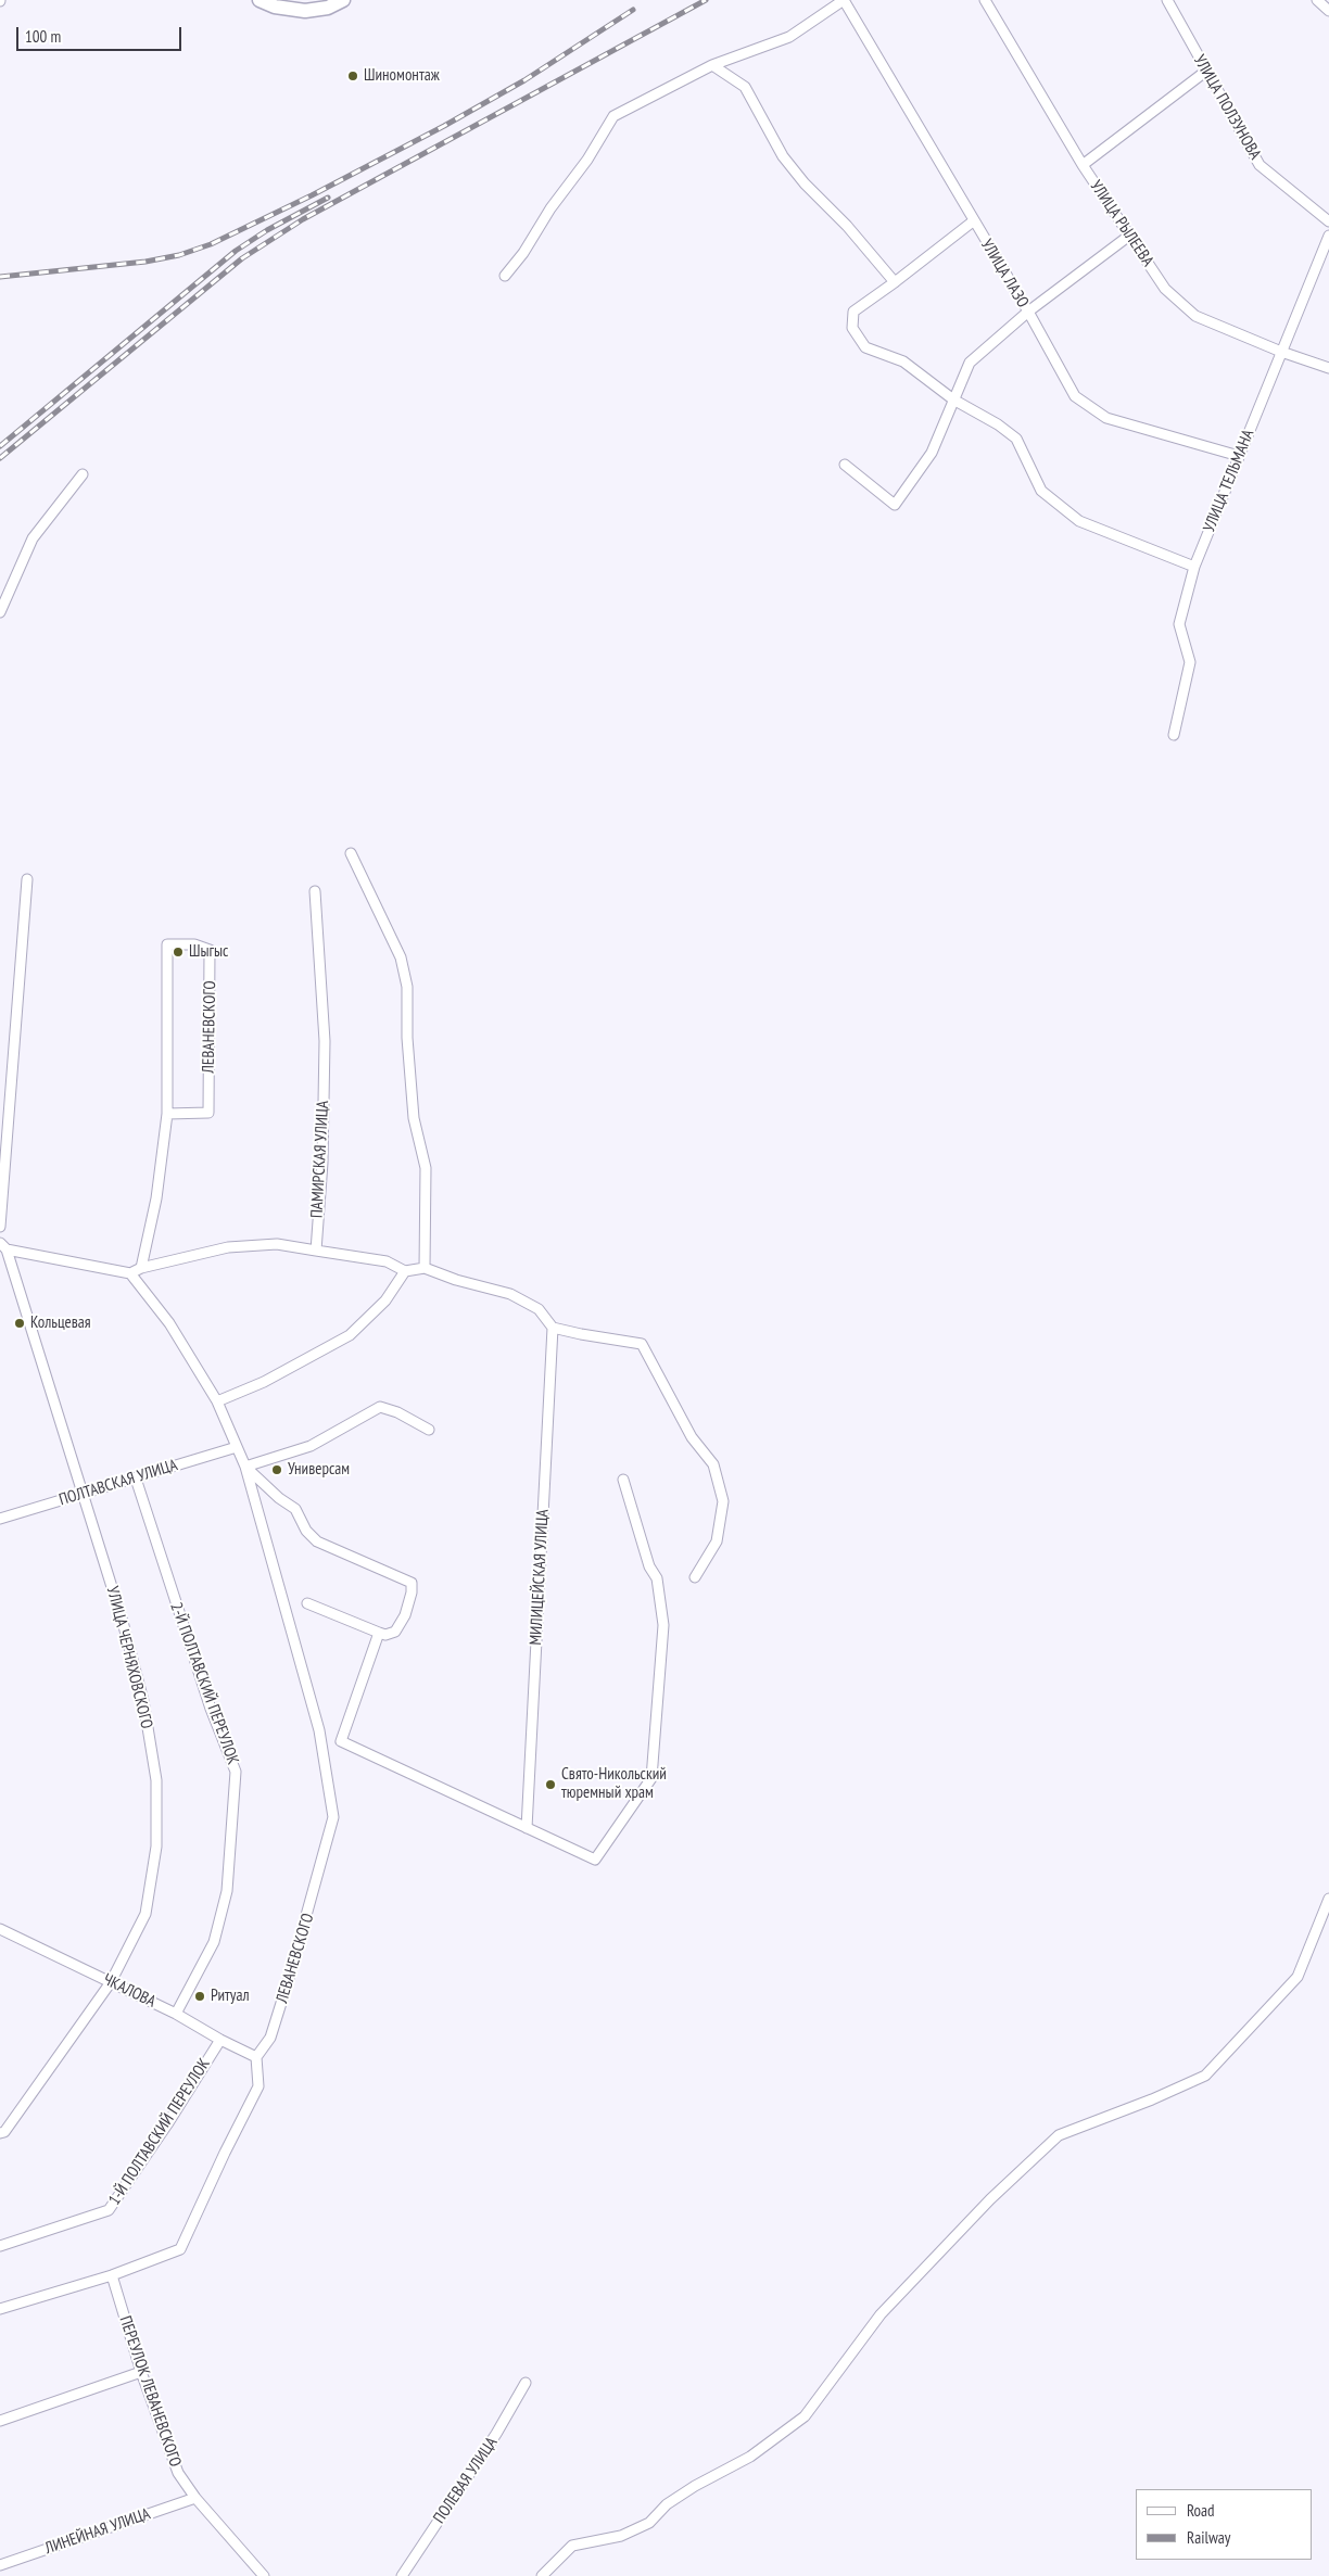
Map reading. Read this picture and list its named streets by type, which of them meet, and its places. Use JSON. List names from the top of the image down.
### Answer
{
  "streets": {
    "street": [
      "УЛИЦА ПОЛЗУНОВА",
      "УЛИЦА РЫЛЕЕВА",
      "УЛИЦА ЛАЗО",
      "УЛИЦА ТЕЛЬМАНА",
      "ЛЕВАНЕВСКОГО",
      "ПАМИРСКАЯ УЛИЦА",
      "ПОЛТАВСКАЯ УЛИЦА",
      "МИЛИЦЕЙСКАЯ УЛИЦА",
      "УЛИЦА ЧЕРНЯХОВСКОГО",
      "2-Й ПОЛТАВСКИЙ ПЕРЕУЛОК",
      "ЧКАЛОВА",
      "1-Й ПОЛТАВСКИЙ ПЕРЕУЛОК",
      "ПЕРЕУЛОК ЛЕВАНЕВСКОГО",
      "ПОЛЕВАЯ УЛИЦА",
      "ЛИНЕЙНАЯ УЛИЦА"
    ]
  },
  "crossings": [
    ["УЛИЦА РЫЛЕЕВА", "УЛИЦА ТЕЛЬМАНА"],
    ["УЛИЦА ЛАЗО", "УЛИЦА ТЕЛЬМАНА"],
    ["ЛЕВАНЕВСКОГО", "ПОЛТАВСКАЯ УЛИЦА"],
    ["ЛЕВАНЕВСКОГО", "ЧКАЛОВА"],
    ["ПОЛТАВСКАЯ УЛИЦА", "УЛИЦА ЧЕРНЯХОВСКОГО"],
    ["ПОЛТАВСКАЯ УЛИЦА", "2-Й ПОЛТАВСКИЙ ПЕРЕУЛОК"],
    ["УЛИЦА ЧЕРНЯХОВСКОГО", "ЧКАЛОВА"],
    ["2-Й ПОЛТАВСКИЙ ПЕРЕУЛОК", "ЧКАЛОВА"],
    ["ЧКАЛОВА", "1-Й ПОЛТАВСКИЙ ПЕРЕУЛОК"],
    ["ПЕРЕУЛОК ЛЕВАНЕВСКОГО", "ЛИНЕЙНАЯ УЛИЦА"]
  ],
  "places": [
    "Шиномонтаж",
    "Шыгыс",
    "Кольцевая",
    "Универсам",
    "Свято-Никольский тюремный храм",
    "Ритуал"
  ],
  "legend": ["Road", "Railway"],
  "scale_bar": "100 m"
}
